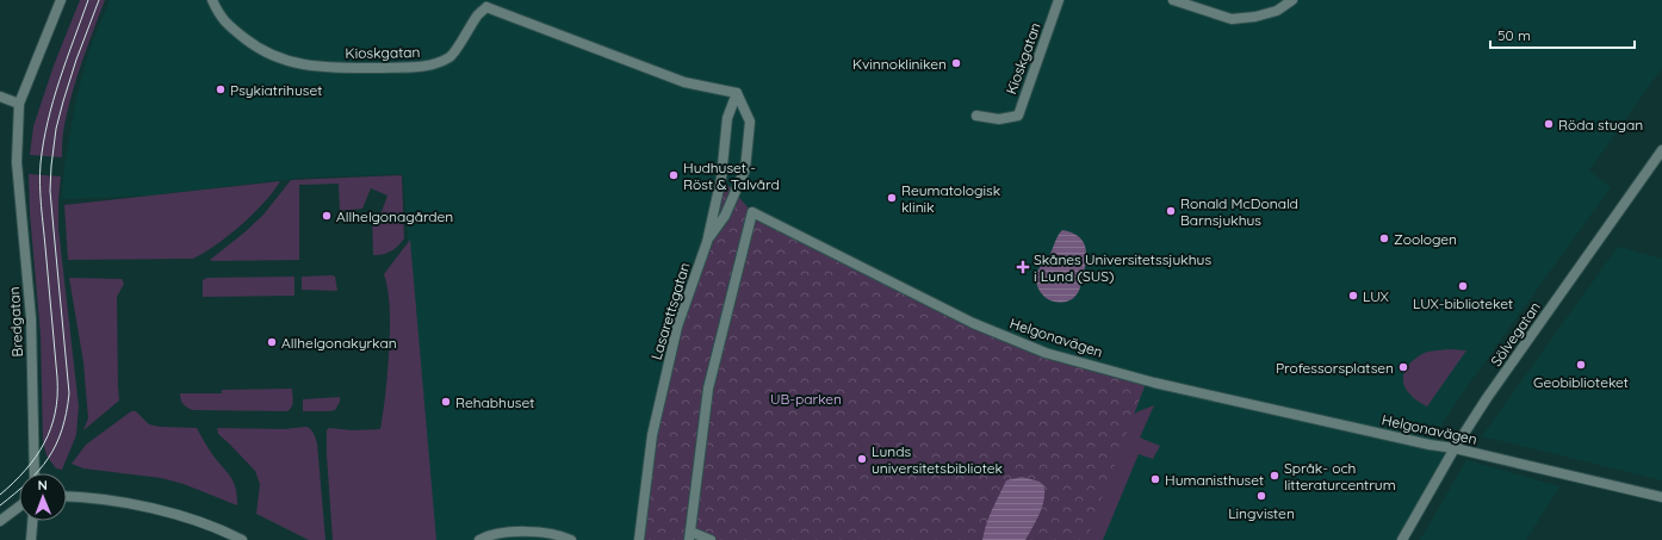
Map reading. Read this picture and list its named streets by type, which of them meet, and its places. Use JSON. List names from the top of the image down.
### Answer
{
  "streets": {
    "street": [
      "Kioskgatan",
      "Lasarettsgatan",
      "Bredgatan",
      "Sölvegatan",
      "Helgonavägen"
    ]
  },
  "crossings": [
    ["Kioskgatan", "Lasarettsgatan"],
    ["Sölvegatan", "Helgonavägen"]
  ],
  "parks": ["UB-parken"],
  "places": {
    "other": [
      "Kvinnokliniken",
      "Psykiatrihuset",
      "Röda stugan",
      "Hudhuset - Röst & Talvård",
      "Reumatologisk klinik",
      "Ronald McDonald Barnsjukhus",
      "Allhelgonagården",
      "Zoologen",
      "LUX-biblioteket",
      "LUX",
      "Allhelgonakyrkan",
      "Geobiblioteket",
      "Professorsplatsen",
      "Rehabhuset",
      "Lunds universitetsbibliotek",
      "Språk- och litteraturcentrum",
      "Humanisthuset",
      "Lingvisten"
    ],
    "health": ["Skånes Universitetssjukhus i Lund (SUS)"]
  },
  "scale_bar": "50 m",
  "north": "top"
}
